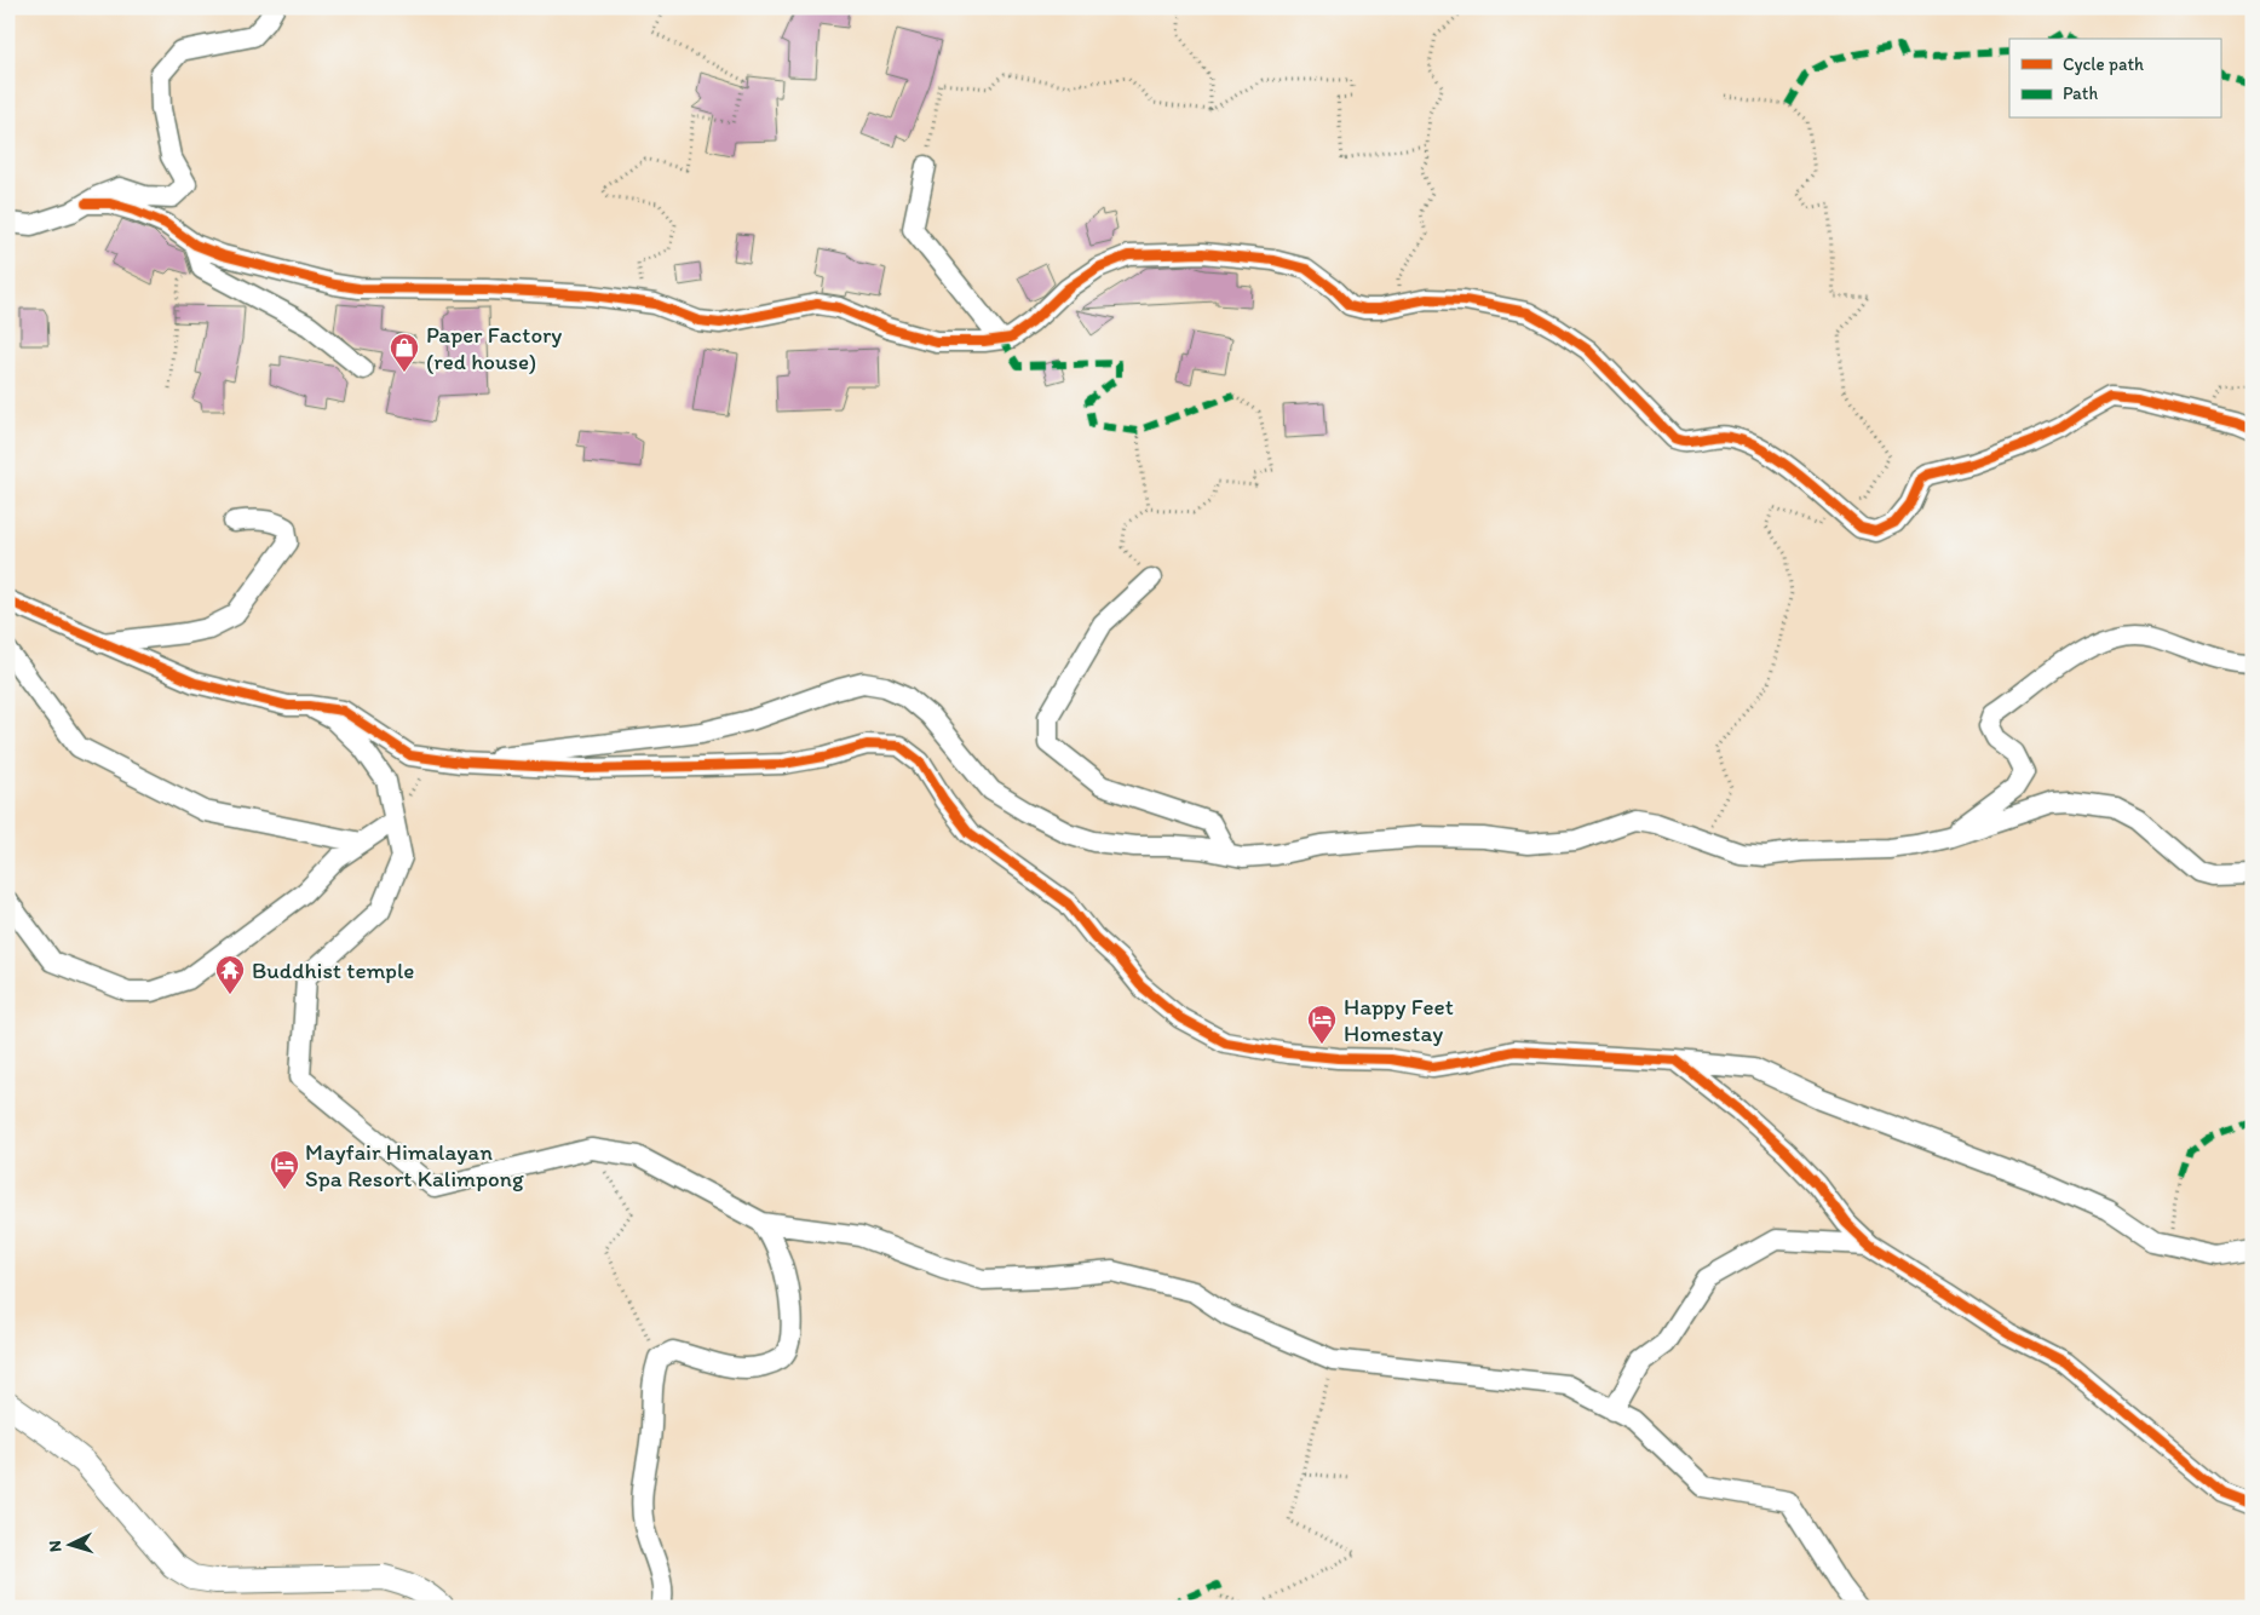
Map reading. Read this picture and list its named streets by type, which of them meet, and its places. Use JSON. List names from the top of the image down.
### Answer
{
  "places": {
    "shop": ["Paper Factory (red house)"],
    "temple": ["Buddhist temple"],
    "hotel": ["Happy Feet Homestay", "Mayfair Himalayan Spa Resort Kalimpong"]
  },
  "legend": ["Cycle path", "Path"],
  "north": "left"
}
